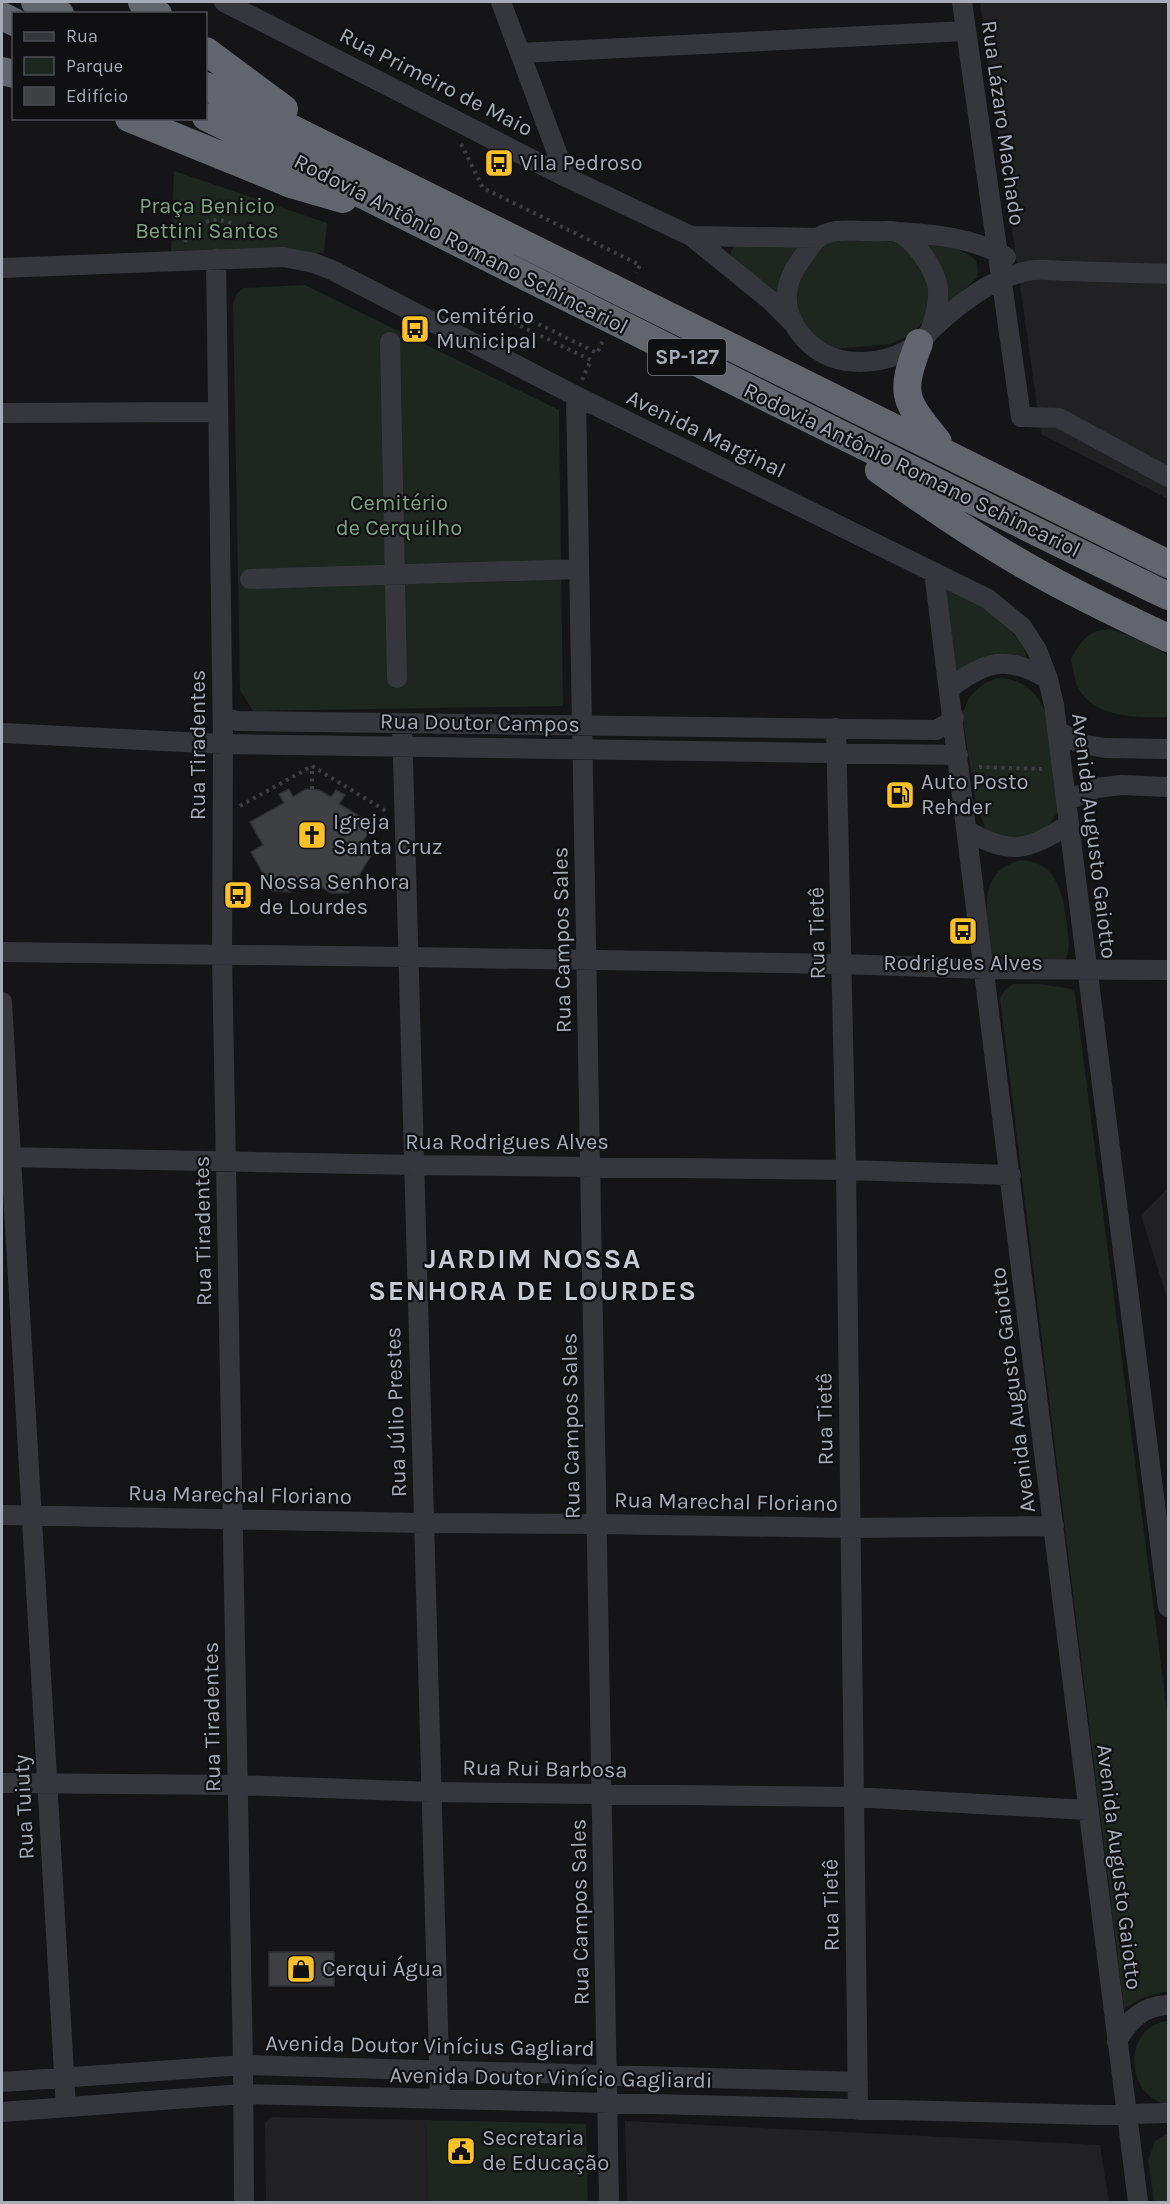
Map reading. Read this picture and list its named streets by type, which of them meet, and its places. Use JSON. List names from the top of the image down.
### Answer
{
  "streets": {
    "highway": ["Rodovia Antônio Romano Schincariol", "SP-127"],
    "street": [
      "Rua Primeiro de Maio",
      "Rua Lázaro Machado",
      "Avenida Marginal",
      "Rua Doutor Campos",
      "Rua Tiradentes",
      "Avenida Augusto Gaiotto",
      "Rua Tietê",
      "Rua Campos Sales",
      "Rua Rodrigues Alves",
      "Rua Júlio Prestes",
      "Rua Marechal Floriano",
      "Rua Rui Barbosa",
      "Rua Tuiuty",
      "Avenida Doutor Vinícius Gagliard",
      "Avenida Doutor Vinício Gagliardi"
    ]
  },
  "crossings": [
    ["Avenida Marginal", "Rua Tiradentes"],
    ["Avenida Marginal", "Avenida Augusto Gaiotto"],
    ["Avenida Marginal", "Rua Campos Sales"],
    ["Rua Doutor Campos", "Rua Tiradentes"],
    ["Rua Doutor Campos", "Avenida Augusto Gaiotto"],
    ["Rua Doutor Campos", "Rua Tietê"],
    ["Rua Doutor Campos", "Rua Campos Sales"],
    ["Rua Doutor Campos", "Rua Júlio Prestes"],
    ["Rua Tiradentes", "Rua Rodrigues Alves"],
    ["Rua Tiradentes", "Rua Marechal Floriano"],
    ["Rua Tiradentes", "Rua Rui Barbosa"],
    ["Rua Tiradentes", "Avenida Doutor Vinícius Gagliard"],
    ["Rua Tiradentes", "Avenida Doutor Vinício Gagliardi"],
    ["Avenida Augusto Gaiotto", "Rua Rodrigues Alves"],
    ["Avenida Augusto Gaiotto", "Rua Marechal Floriano"],
    ["Avenida Augusto Gaiotto", "Rua Rui Barbosa"],
    ["Avenida Augusto Gaiotto", "Avenida Doutor Vinício Gagliardi"],
    ["Rua Tietê", "Rua Rodrigues Alves"],
    ["Rua Tietê", "Rua Marechal Floriano"],
    ["Rua Tietê", "Rua Rui Barbosa"],
    ["Rua Tietê", "Avenida Doutor Vinícius Gagliard"],
    ["Rua Tietê", "Avenida Doutor Vinício Gagliardi"],
    ["Rua Campos Sales", "Rua Rodrigues Alves"],
    ["Rua Campos Sales", "Rua Marechal Floriano"],
    ["Rua Campos Sales", "Rua Rui Barbosa"],
    ["Rua Campos Sales", "Avenida Doutor Vinícius Gagliard"],
    ["Rua Campos Sales", "Avenida Doutor Vinício Gagliardi"],
    ["Rua Rodrigues Alves", "Rua Júlio Prestes"],
    ["Rua Rodrigues Alves", "Rua Tuiuty"],
    ["Rua Júlio Prestes", "Rua Marechal Floriano"],
    ["Rua Júlio Prestes", "Rua Rui Barbosa"],
    ["Rua Júlio Prestes", "Avenida Doutor Vinícius Gagliard"],
    ["Rua Júlio Prestes", "Avenida Doutor Vinício Gagliardi"],
    ["Rua Marechal Floriano", "Rua Tuiuty"],
    ["Rua Rui Barbosa", "Rua Tuiuty"],
    ["Rua Tuiuty", "Avenida Doutor Vinícius Gagliard"],
    ["Rua Tuiuty", "Avenida Doutor Vinício Gagliardi"]
  ],
  "districts": ["JARDIM NOSSA SENHORA DE LOURDES"],
  "parks": ["Praça Benicio Bettini Santos", "Cemitério de Cerquilho"],
  "places": {
    "bus stop": [
      "Vila Pedroso",
      "Cemitério Municipal",
      "Nossa Senhora de Lourdes",
      "Rodrigues Alves"
    ],
    "fuel station": ["Auto Posto Rehder"],
    "church": ["Igreja Santa Cruz"],
    "shop": ["Cerqui Água"],
    "public building": ["Secretaria de Educação"]
  },
  "legend": ["Rua", "Parque", "Edifício"]
}
